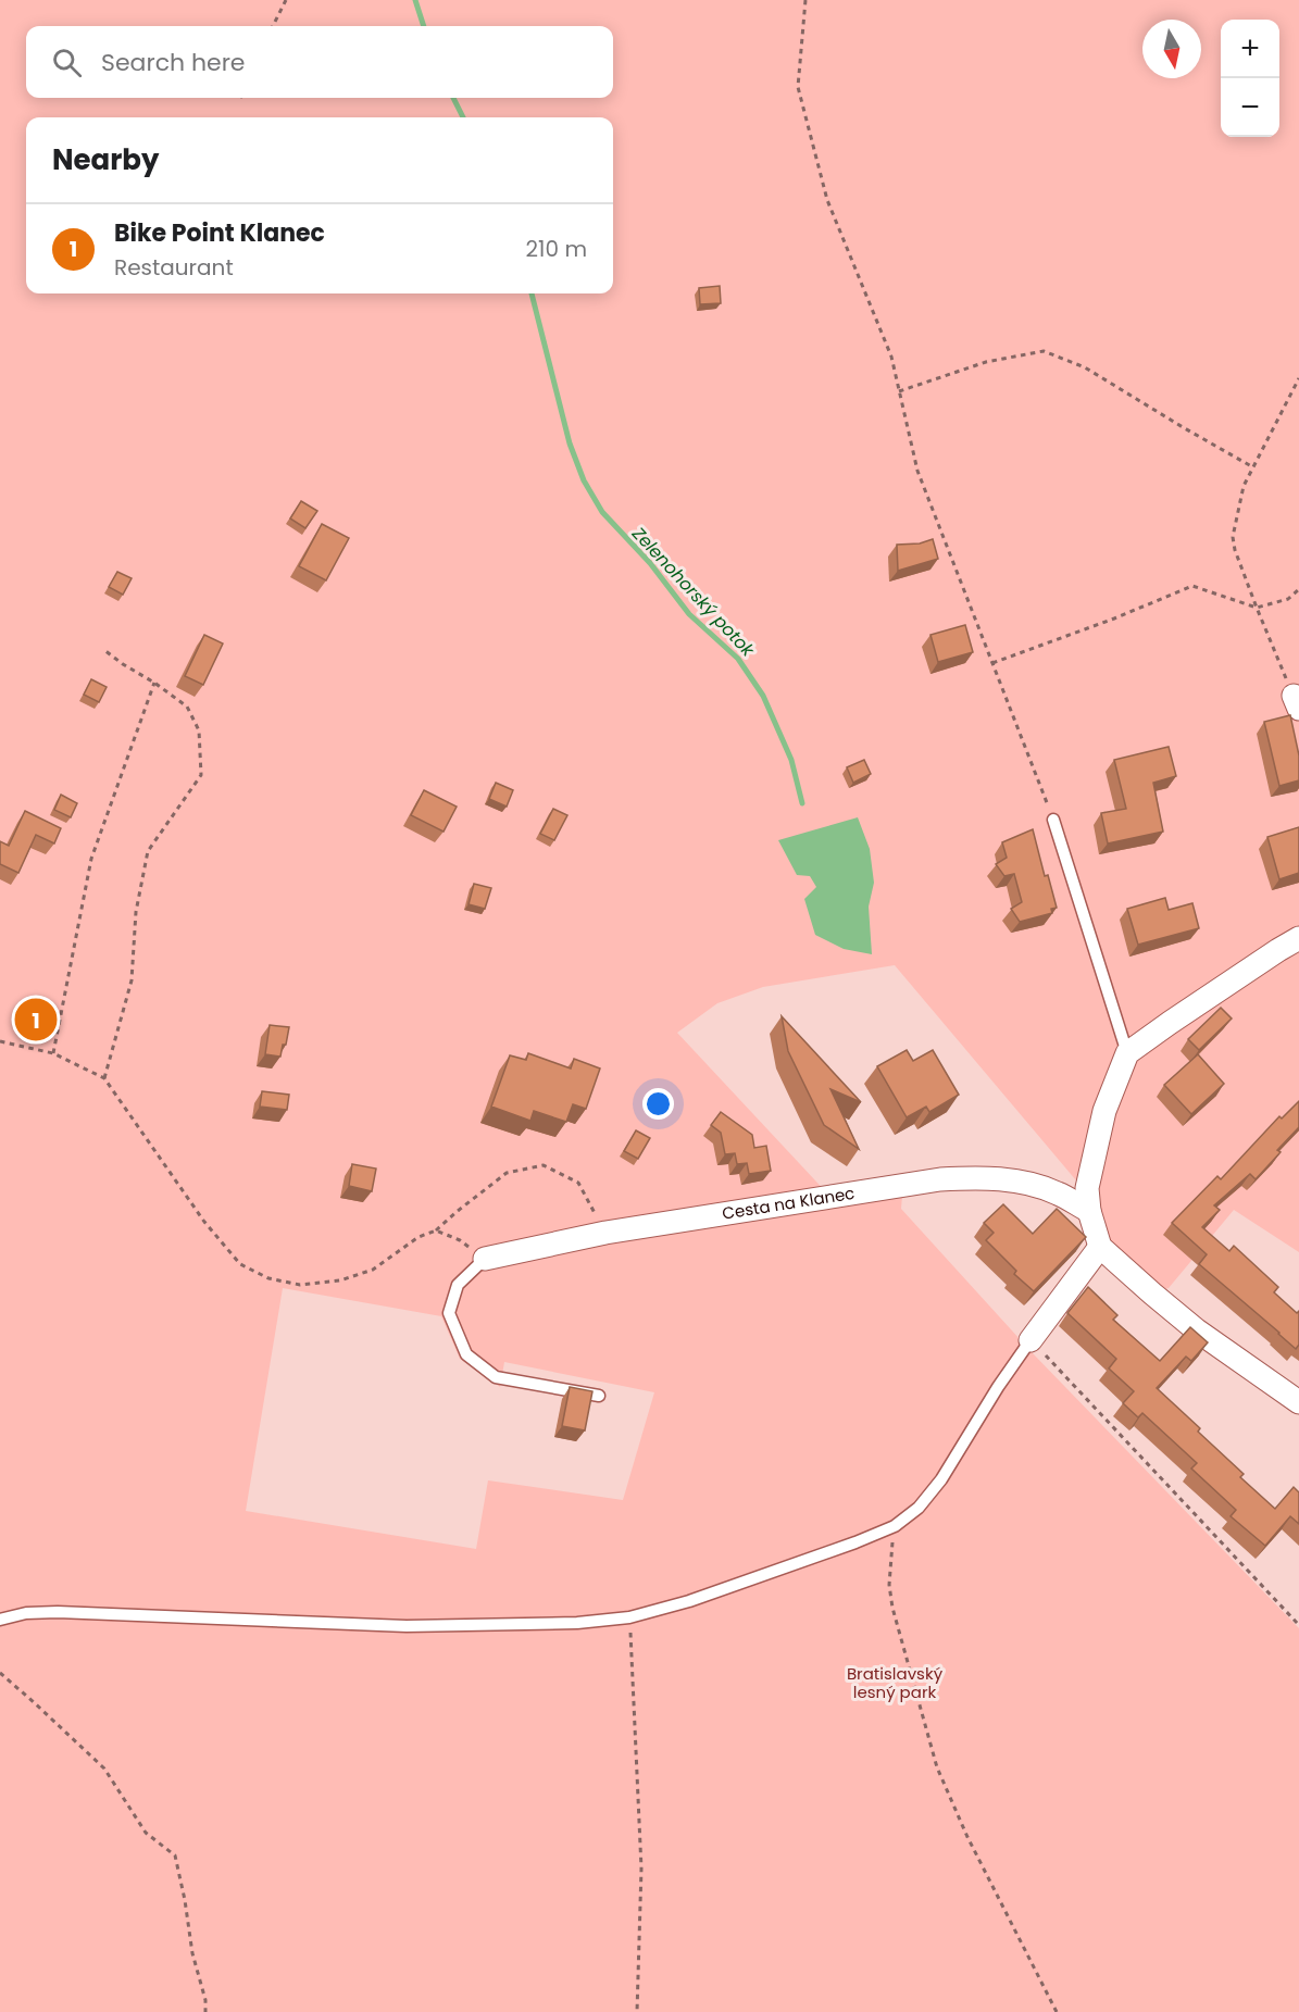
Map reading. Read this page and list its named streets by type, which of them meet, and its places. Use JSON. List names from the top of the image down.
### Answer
{
  "streets": {
    "street": ["Cesta na Klanec"]
  },
  "water": ["Zelenohorský potok"],
  "parks": ["Bratislavský lesný park"],
  "north": "bottom",
  "page": {
    "map_buttons": ["+", "−"],
    "search": "Search here",
    "heading": "Nearby",
    "list": [
      {
        "mark": "1",
        "name": "Bike Point Klanec",
        "note": "Restaurant",
        "value": "210 m"
      }
    ],
    "pins": "1"
  }
}
